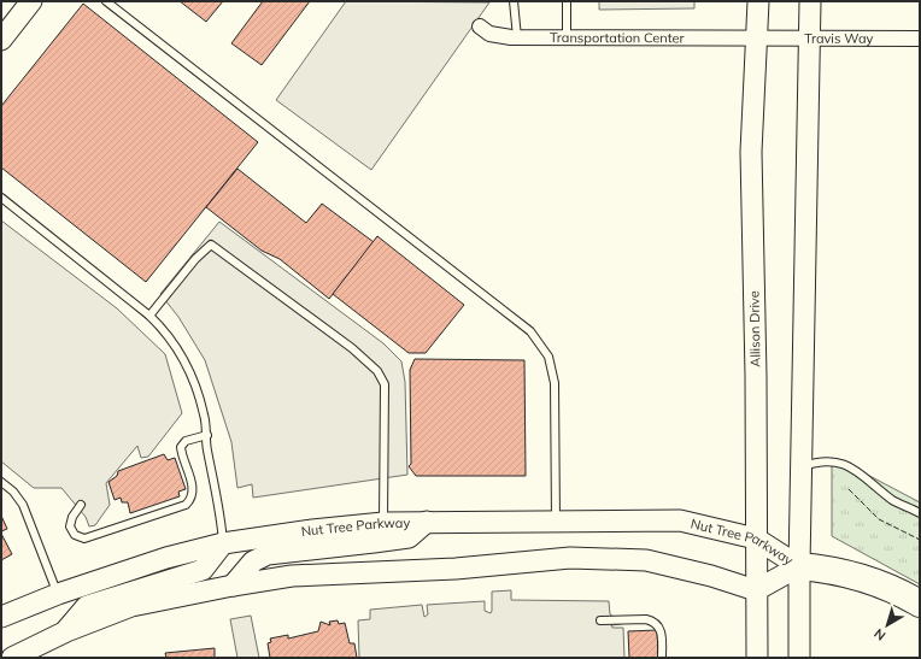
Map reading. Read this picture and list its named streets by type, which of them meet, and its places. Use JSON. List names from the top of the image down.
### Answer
{
  "streets": {
    "main road": ["Allison Drive", "Nut Tree Parkway"],
    "street": ["Transportation Center", "Travis Way"]
  },
  "crossings": [
    ["Transportation Center", "Travis Way"],
    ["Transportation Center", "Allison Drive"],
    ["Travis Way", "Allison Drive"],
    ["Allison Drive", "Nut Tree Parkway"]
  ],
  "north": "bottom left"
}
